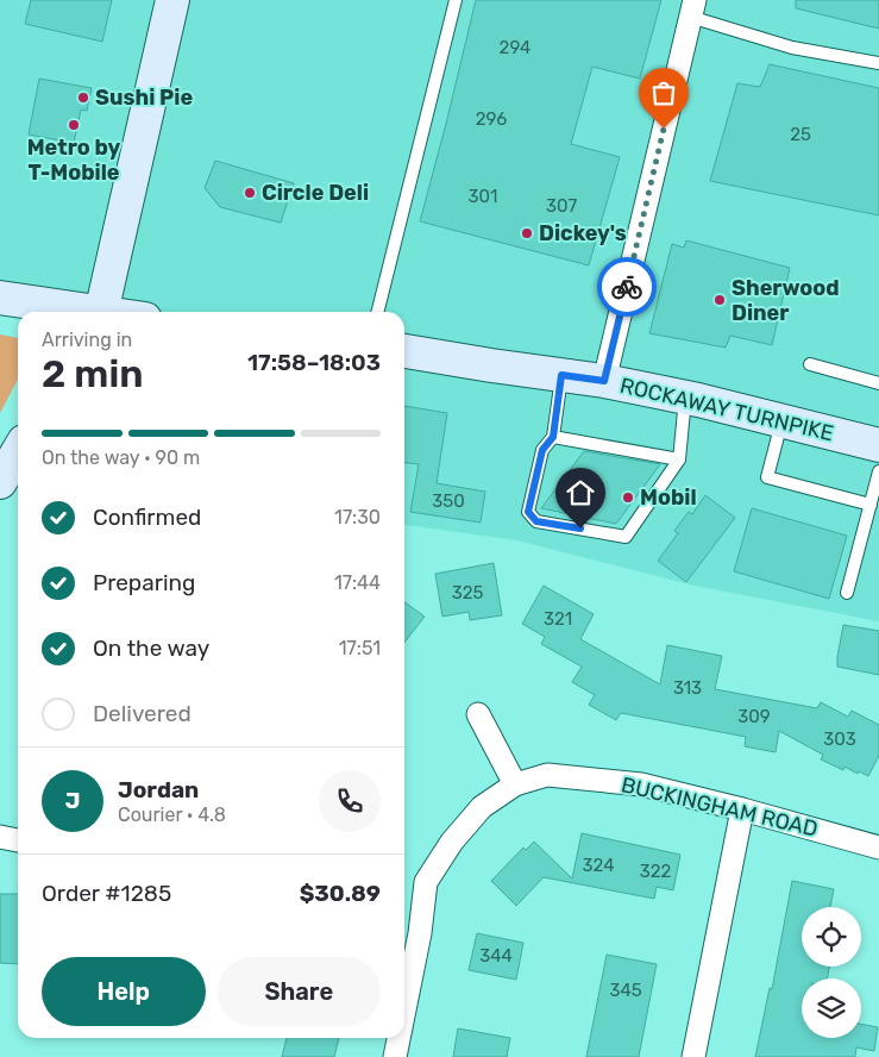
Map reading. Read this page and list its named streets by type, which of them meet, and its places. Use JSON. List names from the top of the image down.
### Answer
{
  "streets": {
    "main road": ["ROCKAWAY TURNPIKE"],
    "street": ["BUCKINGHAM ROAD"]
  },
  "places": [
    "Sushi Pie",
    "Metro by T-Mobile",
    "Circle Deli",
    "Dickey's",
    "Sherwood Diner",
    "Mobil"
  ],
  "house_numbers": [
    "294",
    "296",
    "25",
    "301",
    "307",
    "350",
    "325",
    "321",
    "313",
    "309",
    "303",
    "324",
    "322",
    "344",
    "345"
  ],
  "page": {
    "heading": ["2 min", "Arriving in", "17:58–18:03"],
    "panel": [
      "Jordan",
      "Courier · 4.8",
      "Order #1285",
      "$30.89"
    ],
    "bar": "On the way · 90 m",
    "list": [
      ["Confirmed", "17:30"],
      ["Preparing", "17:44"],
      ["On the way", "17:51"],
      "Delivered"
    ],
    "round": "J",
    "buttons": ["Help", "Share"]
  }
}
